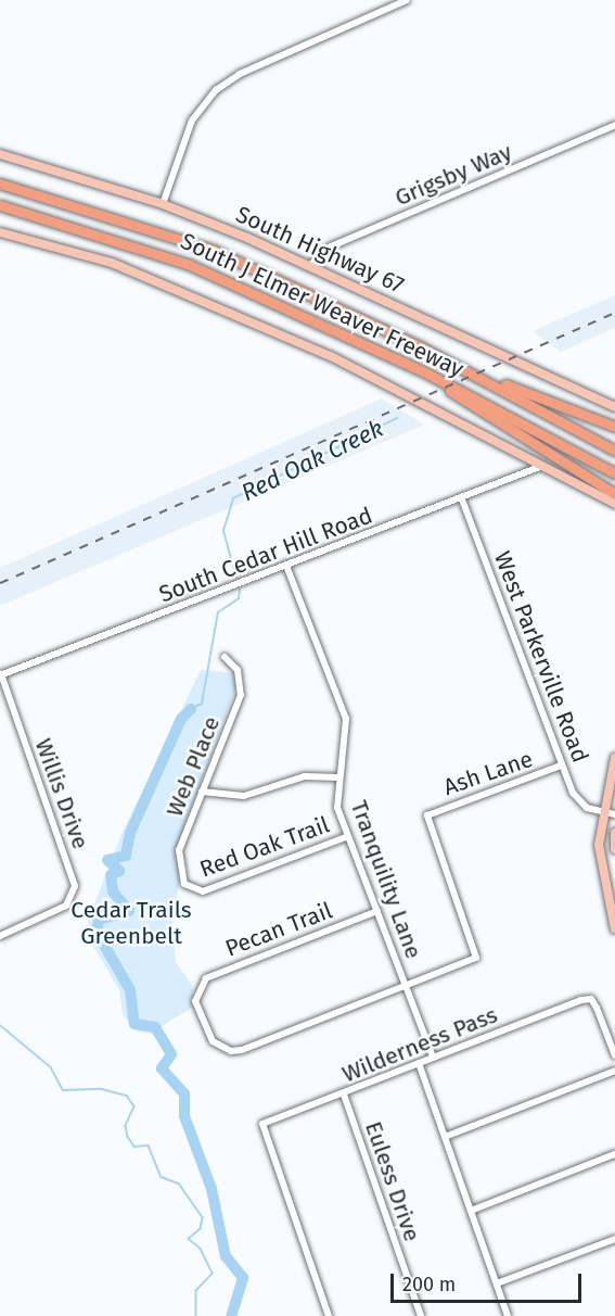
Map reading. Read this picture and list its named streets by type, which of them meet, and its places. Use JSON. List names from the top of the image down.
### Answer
{
  "streets": {
    "highway": ["South J Elmer Weaver Freeway"],
    "main road": ["South Highway 67"],
    "street": [
      "Grigsby Way",
      "South Cedar Hill Road",
      "West Parkerville Road",
      "Web Place",
      "Ash Lane",
      "Willis Drive",
      "Red Oak Trail",
      "Tranquility Lane",
      "Pecan Trail",
      "Wilderness Pass",
      "Euless Drive"
    ]
  },
  "crossings": [
    ["Grigsby Way", "South Highway 67"],
    ["South Cedar Hill Road", "West Parkerville Road"],
    ["South Cedar Hill Road", "Willis Drive"],
    ["South Cedar Hill Road", "Tranquility Lane"],
    ["West Parkerville Road", "Ash Lane"],
    ["Web Place", "Red Oak Trail"],
    ["Ash Lane", "Tranquility Lane"],
    ["Ash Lane", "Pecan Trail"],
    ["Red Oak Trail", "Tranquility Lane"],
    ["Tranquility Lane", "Pecan Trail"],
    ["Tranquility Lane", "Wilderness Pass"],
    ["Wilderness Pass", "Euless Drive"]
  ],
  "water": ["Red Oak Creek"],
  "parks": ["Cedar Trails Greenbelt"],
  "scale_bar": "200 m"
}
